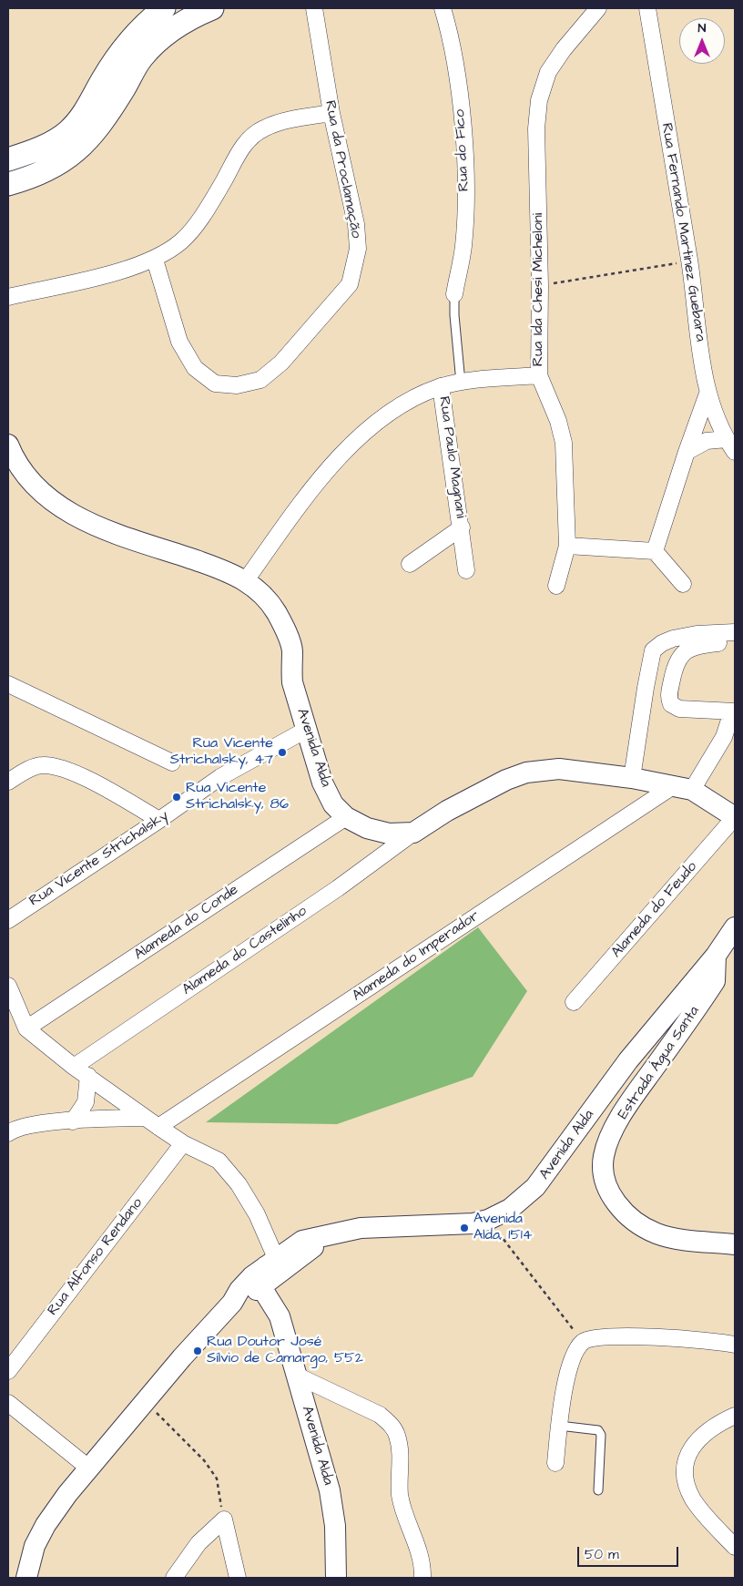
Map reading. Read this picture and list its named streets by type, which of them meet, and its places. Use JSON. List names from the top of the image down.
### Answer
{
  "streets": {
    "street": [
      "Rua do Fico",
      "Rua da Proclamação",
      "Rua Fernando Martinez Guebara",
      "Rua Ida Chesi Micheloni",
      "Rua Paulo Magnani",
      "Avenida Alda",
      "Rua Vicente Strichalsky",
      "Alameda do Feudo",
      "Alameda do Conde",
      "Alameda do Castelinho",
      "Alameda do Imperador",
      "Estrada Água Santa",
      "Rua Alfonso Rendano"
    ]
  },
  "crossings": [
    ["Avenida Alda", "Rua Vicente Strichalsky"],
    ["Avenida Alda", "Alameda do Feudo"],
    ["Avenida Alda", "Alameda do Conde"],
    ["Avenida Alda", "Alameda do Castelinho"],
    ["Avenida Alda", "Alameda do Imperador"],
    ["Avenida Alda", "Estrada Água Santa"]
  ],
  "places": [
    "Rua Vicente Strichalsky, 47",
    "Rua Vicente Strichalsky, 86",
    "Avenida Alda, 1514",
    "Rua Doutor José Sílvio de Camargo, 552"
  ],
  "scale_bar": "50 m",
  "north": "top"
}
